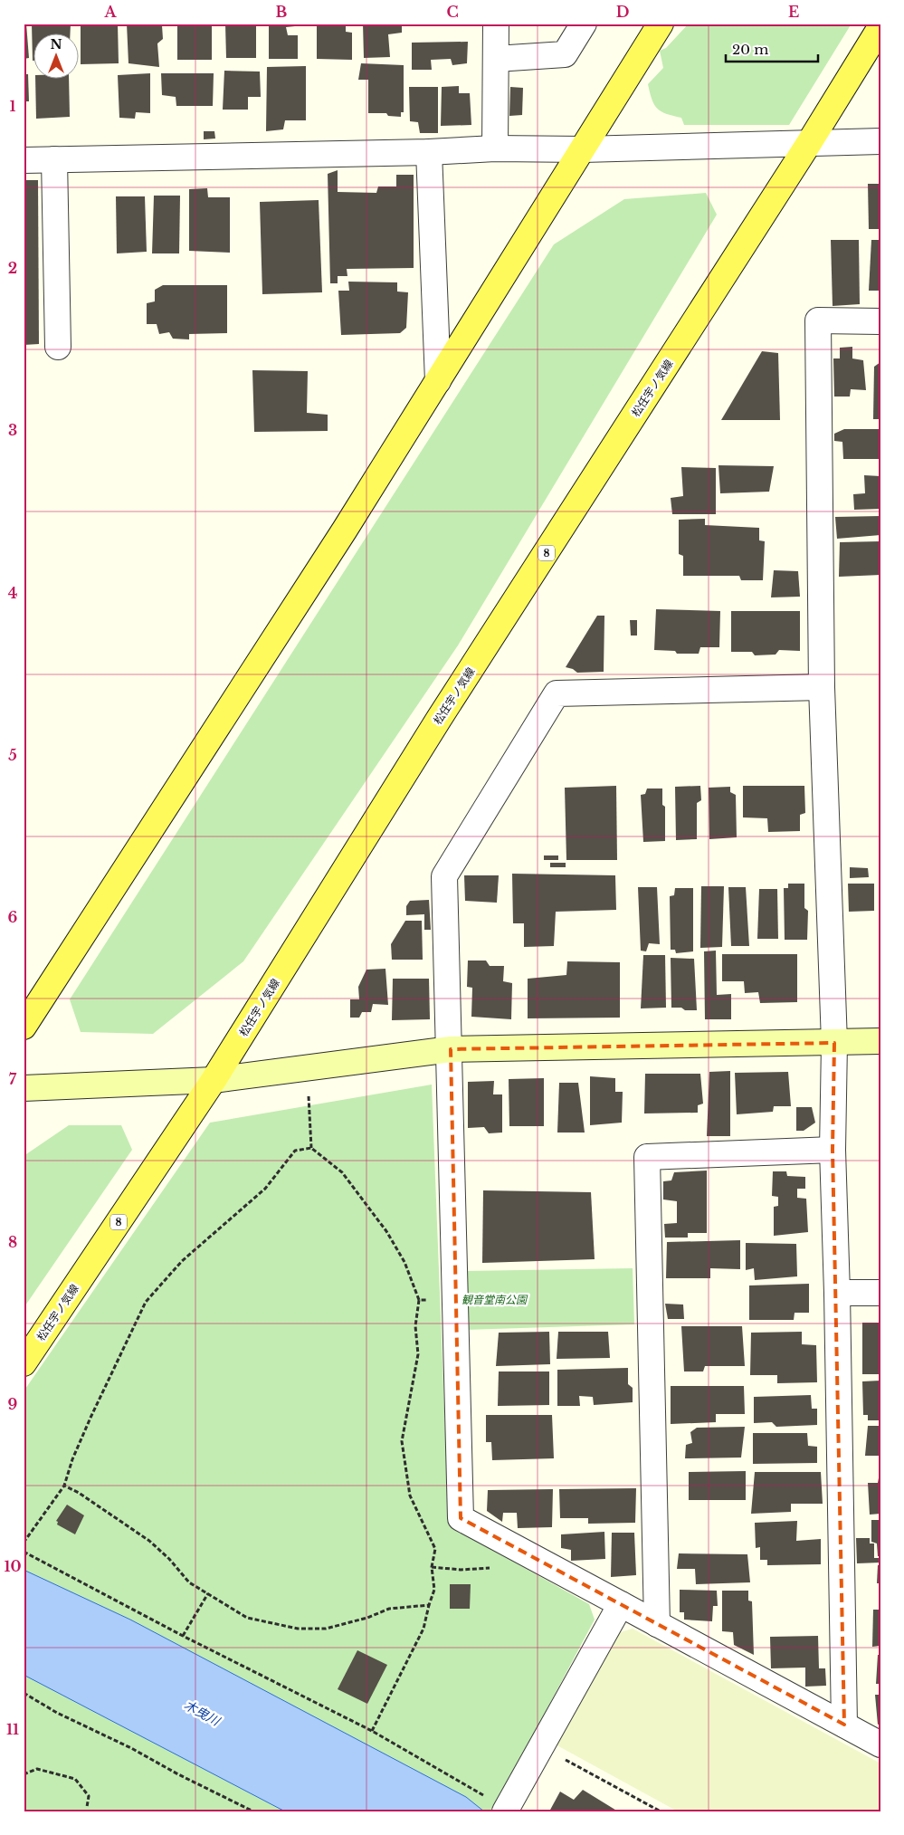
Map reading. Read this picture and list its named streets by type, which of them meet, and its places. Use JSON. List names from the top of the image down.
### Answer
{
  "streets": {
    "main road": ["松任宇ノ気線", "8"]
  },
  "water": ["木曳川"],
  "parks": ["観音堂南公園"],
  "scale_bar": "20 m",
  "north": "top",
  "grid": {
    "columns": [
      "A",
      "B",
      "C",
      "D",
      "E"
    ],
    "rows": [
      "1",
      "2",
      "3",
      "4",
      "5",
      "6",
      "7",
      "8",
      "9",
      "10",
      "11"
    ]
  }
}
